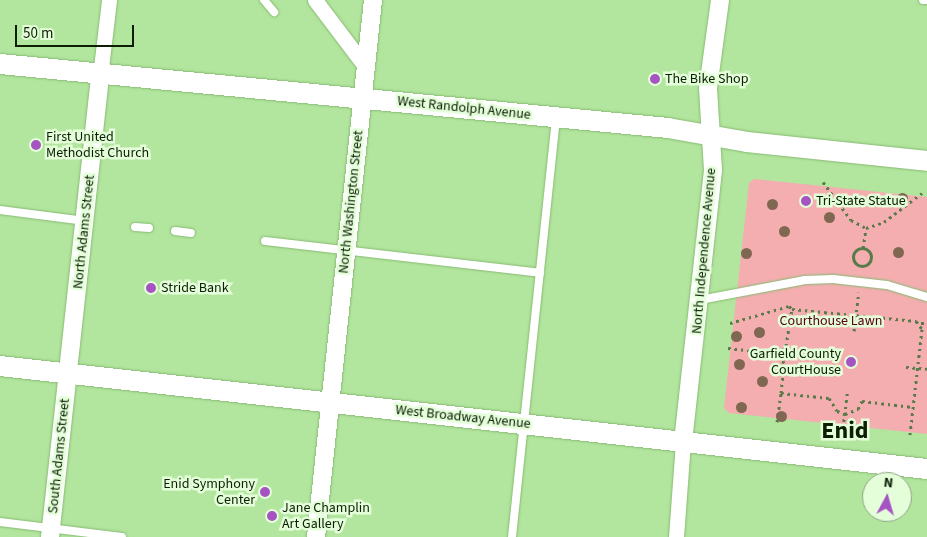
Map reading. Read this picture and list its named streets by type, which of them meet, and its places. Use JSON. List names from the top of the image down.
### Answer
{
  "streets": {
    "main road": ["West Randolph Avenue", "West Broadway Avenue"],
    "street": [
      "North Washington Street",
      "North Adams Street",
      "North Independence Avenue",
      "South Adams Street"
    ]
  },
  "crossings": [
    ["West Randolph Avenue", "North Washington Street"],
    ["West Randolph Avenue", "North Adams Street"],
    ["West Randolph Avenue", "North Independence Avenue"],
    ["North Washington Street", "West Broadway Avenue"],
    ["North Adams Street", "West Broadway Avenue"],
    ["North Adams Street", "South Adams Street"],
    ["North Independence Avenue", "West Broadway Avenue"],
    ["West Broadway Avenue", "South Adams Street"]
  ],
  "districts": ["Enid"],
  "parks": ["Courthouse Lawn"],
  "places": [
    "The Bike Shop",
    "First United Methodist Church",
    "Tri-State Statue",
    "Stride Bank",
    "Garfield County CourtHouse",
    "Enid Symphony Center",
    "Jane Champlin Art Gallery"
  ],
  "scale_bar": "50 m",
  "north": "top"
}
